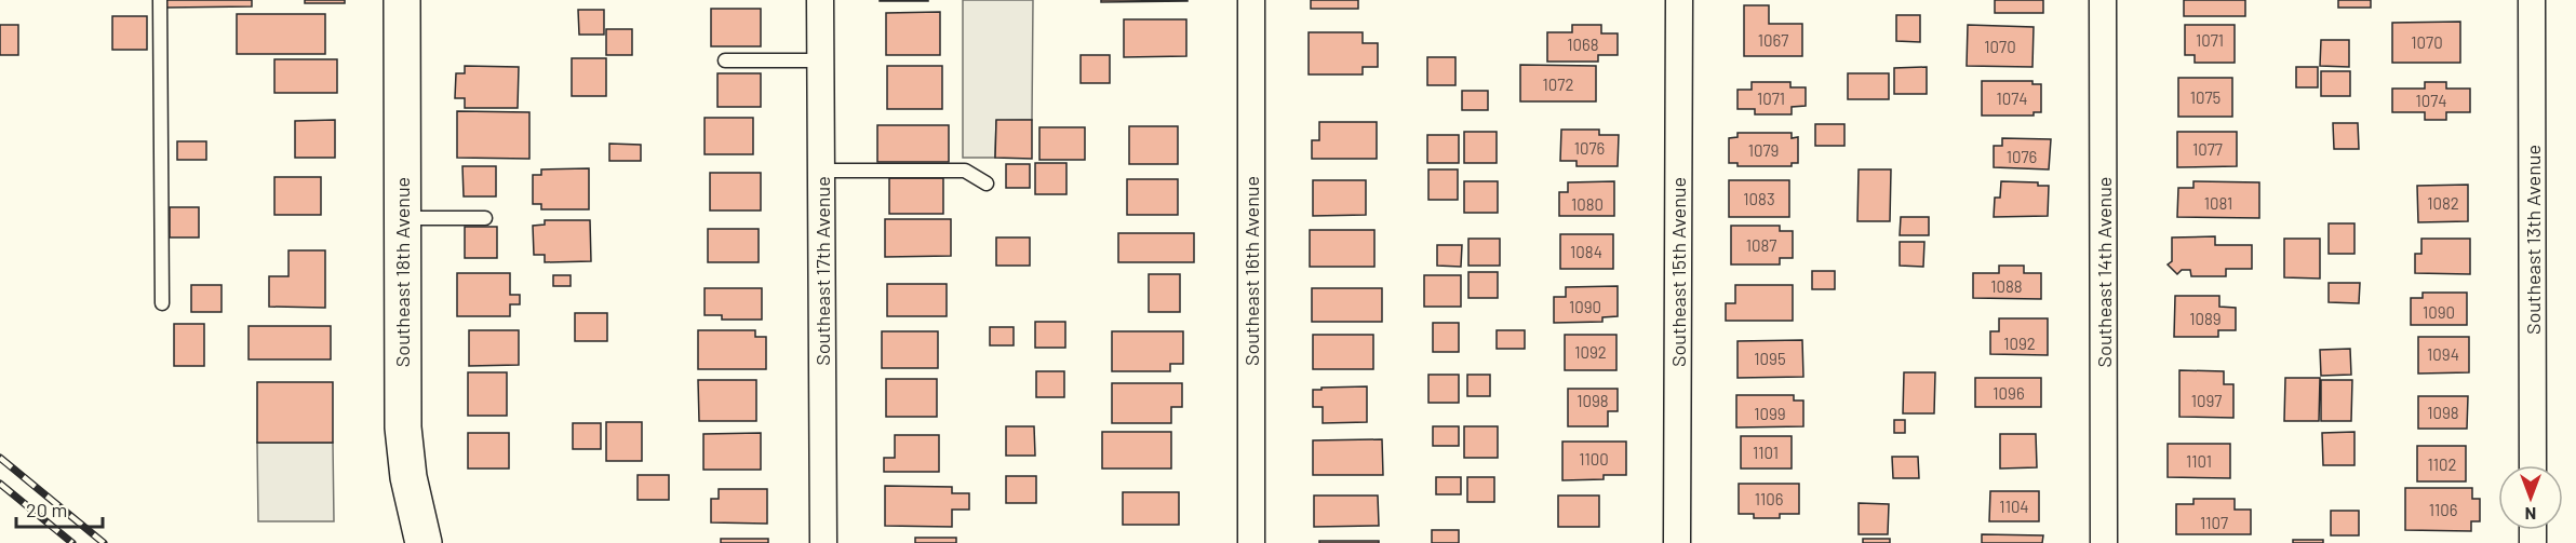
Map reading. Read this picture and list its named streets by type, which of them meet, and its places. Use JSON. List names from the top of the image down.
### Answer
{
  "streets": {
    "street": [
      "Southeast 13th Avenue",
      "Southeast 17th Avenue",
      "Southeast 16th Avenue",
      "Southeast 18th Avenue",
      "Southeast 15th Avenue",
      "Southeast 14th Avenue"
    ]
  },
  "house_numbers": [
    "1067",
    "1071",
    "1070",
    "1068",
    "1070",
    "1072",
    "1075",
    "1071",
    "1074",
    "1074",
    "1076",
    "1077",
    "1079",
    "1076",
    "1083",
    "1081",
    "1082",
    "1080",
    "1087",
    "1084",
    "1088",
    "1090",
    "1090",
    "1089",
    "1092",
    "1092",
    "1094",
    "1095",
    "1096",
    "1098",
    "1097",
    "1098",
    "1099",
    "1101",
    "1100",
    "1101",
    "1102",
    "1106",
    "1104",
    "1106",
    "1107"
  ],
  "scale_bar": "20 m",
  "north": "bottom"
}
